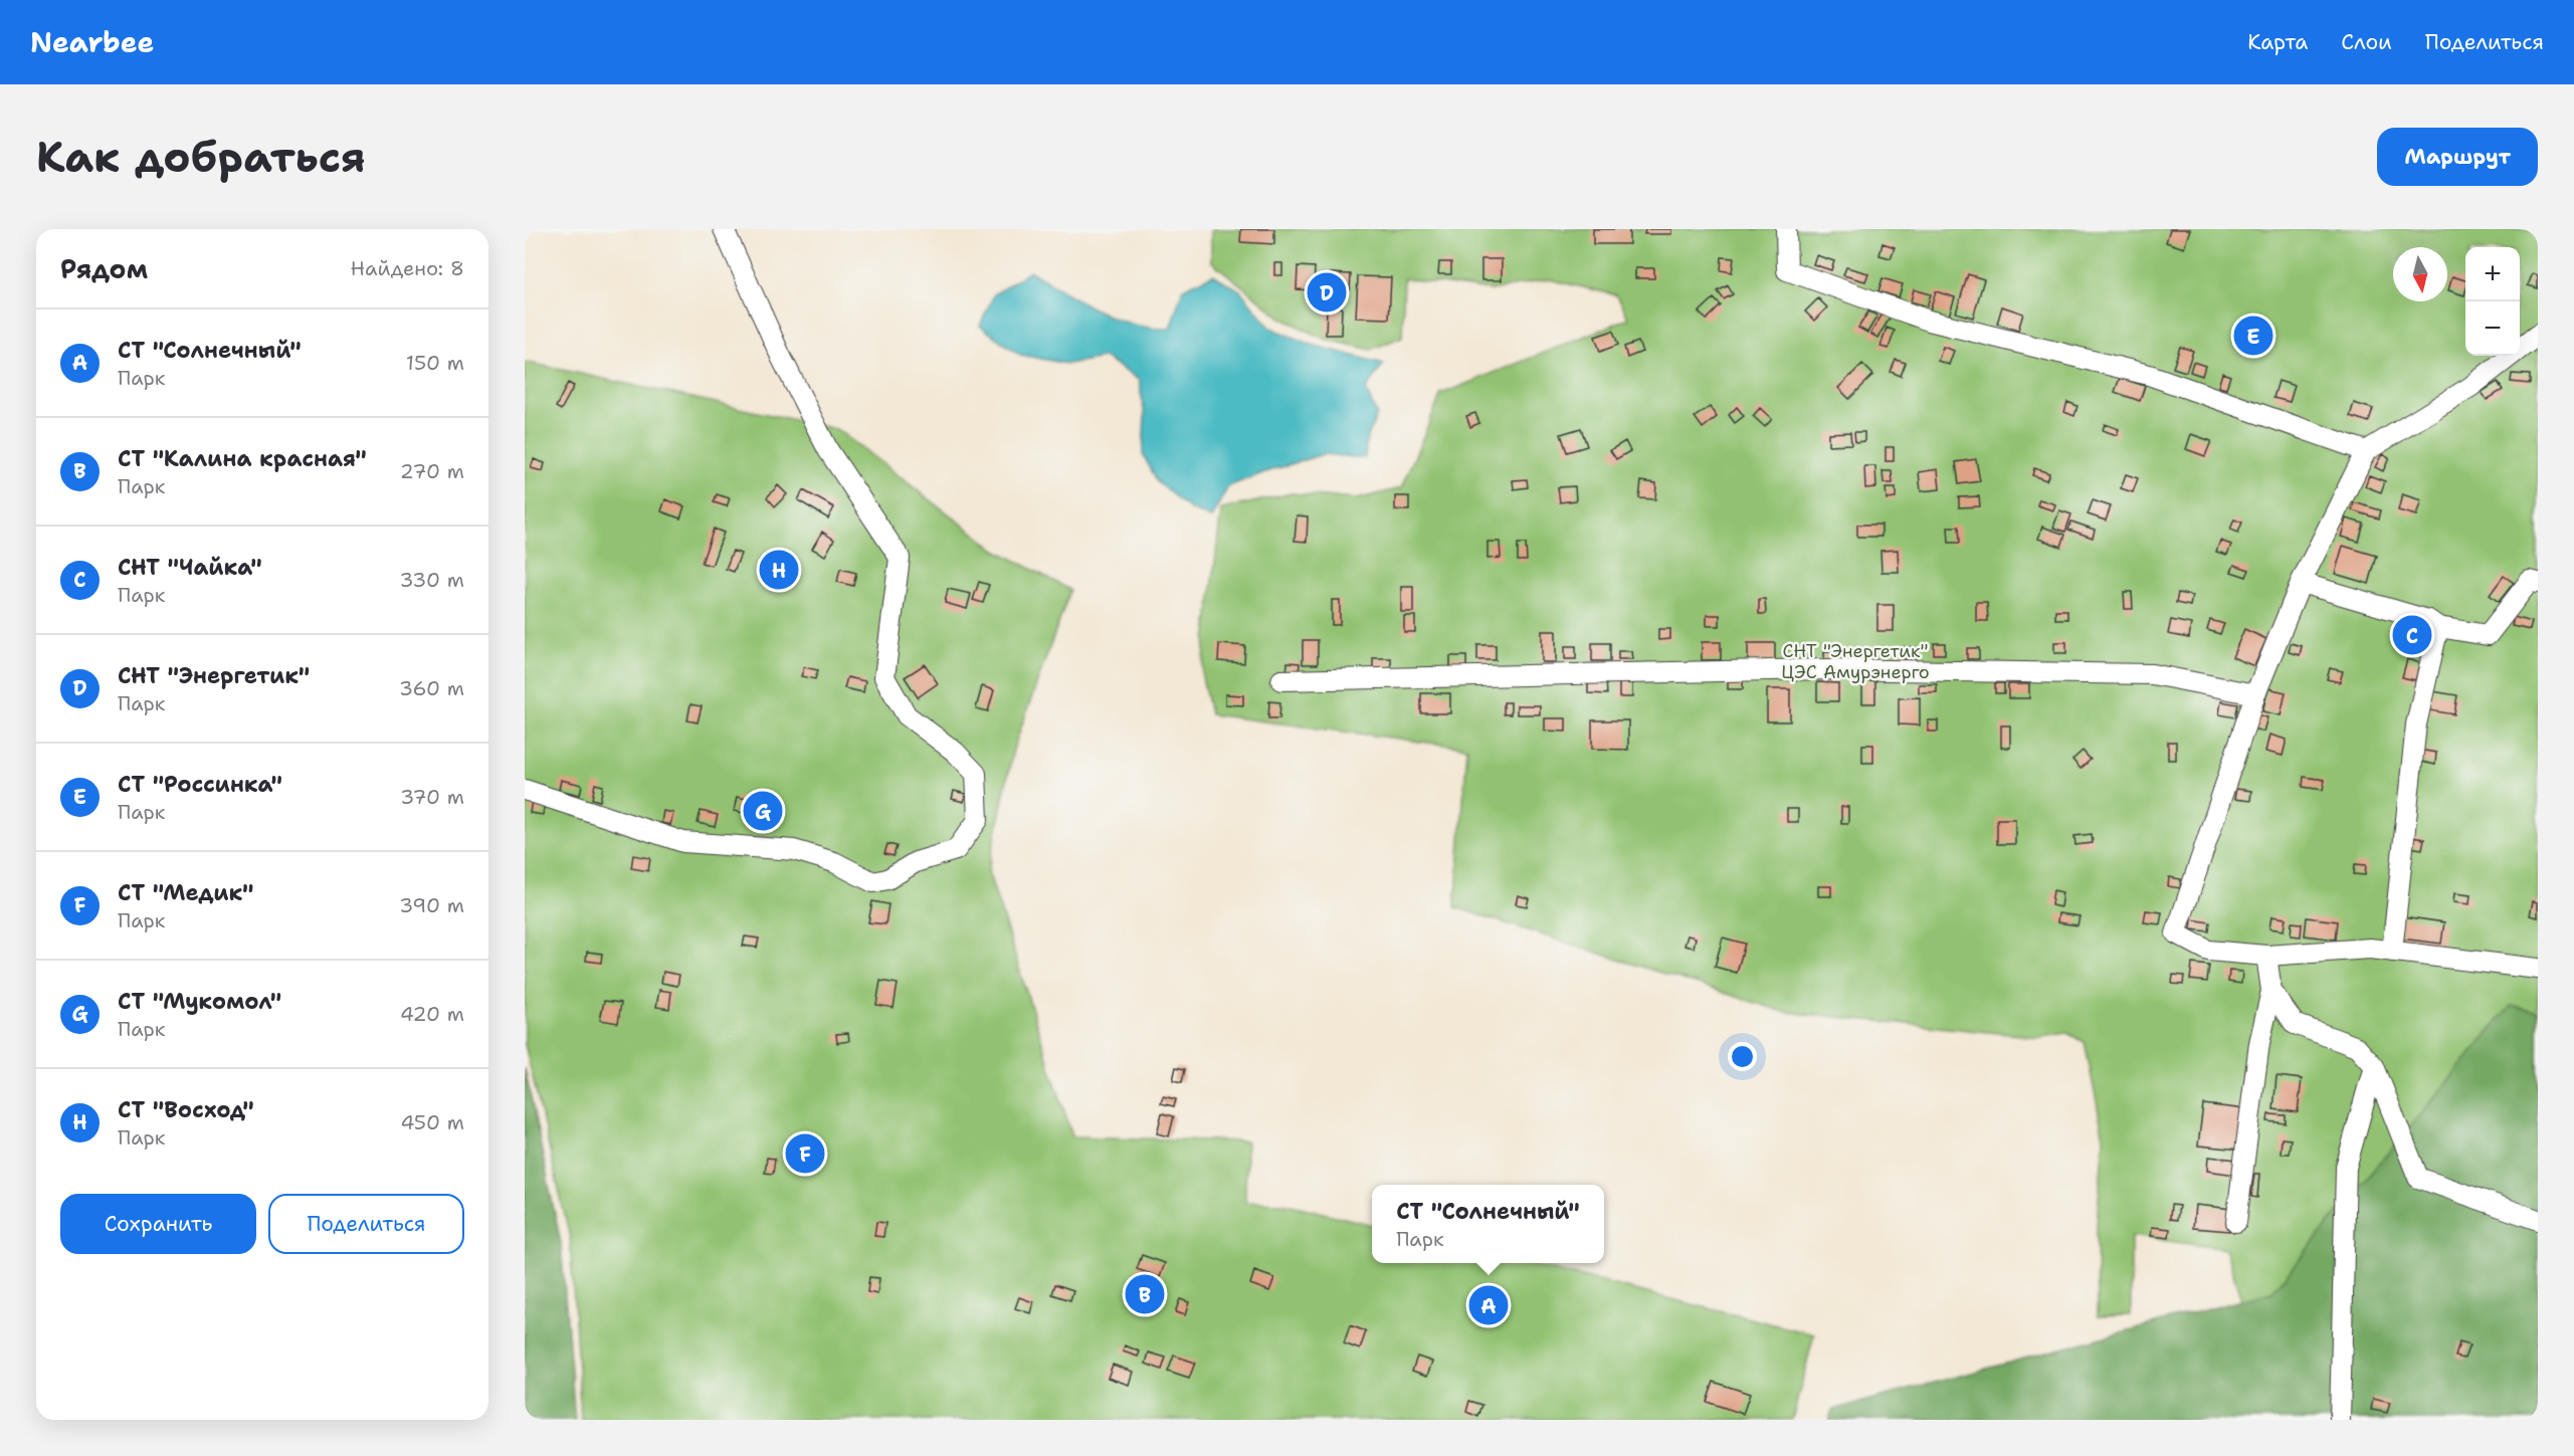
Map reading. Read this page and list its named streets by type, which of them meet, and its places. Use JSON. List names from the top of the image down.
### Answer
{
  "parks": ["СНТ \"Энергетик\" ЦЭС Амурэнерго"],
  "north": "bottom",
  "page": {
    "header": "Nearbee",
    "nav": ["Карта", "Слои", "Поделиться"],
    "buttons": [
      "Маршрут",
      ["Сохранить", "Поделиться"]
    ],
    "title": "Как добраться",
    "heading": ["Рядом", "Найдено: 8"],
    "map_buttons": ["+", "−"],
    "pins": [
      "D",
      "E",
      "H",
      "C",
      "G",
      "F",
      "B",
      "A"
    ],
    "list": [
      {
        "mark": "A",
        "name": "СТ \"Солнечный\"",
        "note": "Парк",
        "value": "150 m"
      },
      {
        "mark": "B",
        "name": "СТ \"Калина красная\"",
        "note": "Парк",
        "value": "270 m"
      },
      {
        "mark": "C",
        "name": "СНТ \"Чайка\"",
        "note": "Парк",
        "value": "330 m"
      },
      {
        "mark": "D",
        "name": "СНТ \"Энергетик\"",
        "note": "Парк",
        "value": "360 m"
      },
      {
        "mark": "E",
        "name": "СТ \"Россинка\"",
        "note": "Парк",
        "value": "370 m"
      },
      {
        "mark": "F",
        "name": "СТ \"Медик\"",
        "note": "Парк",
        "value": "390 m"
      },
      {
        "mark": "G",
        "name": "СТ \"Мукомол\"",
        "note": "Парк",
        "value": "420 m"
      },
      {
        "mark": "H",
        "name": "СТ \"Восход\"",
        "note": "Парк",
        "value": "450 m"
      }
    ],
    "popup": ["СТ \"Солнечный\"", "Парк"]
  }
}
